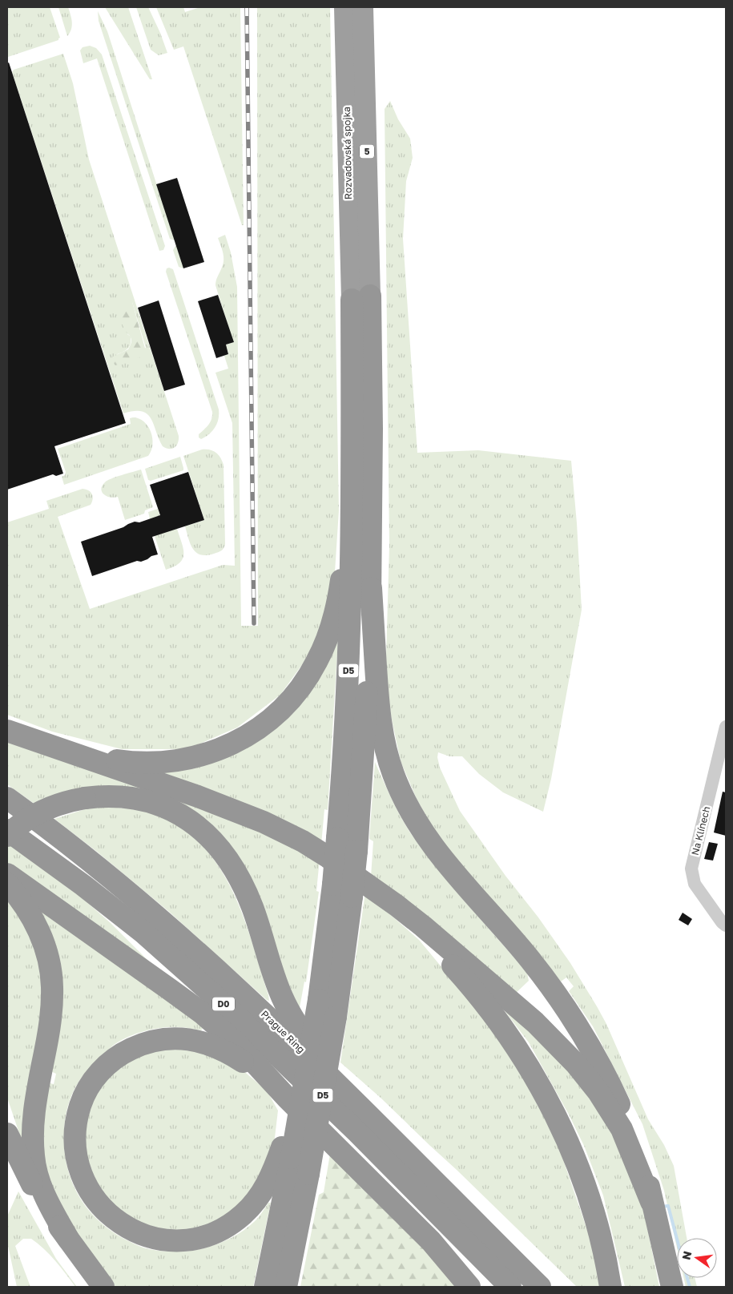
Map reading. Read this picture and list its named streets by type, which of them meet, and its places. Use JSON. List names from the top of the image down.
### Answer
{
  "streets": {
    "highway": [
      "5",
      "Rozvadovská spojka",
      "D5",
      "D0",
      "Prague Ring"
    ],
    "street": ["Na Klínech"]
  },
  "crossings": [
    ["Rozvadovská spojka", "D5"]
  ],
  "north": "left"
}
